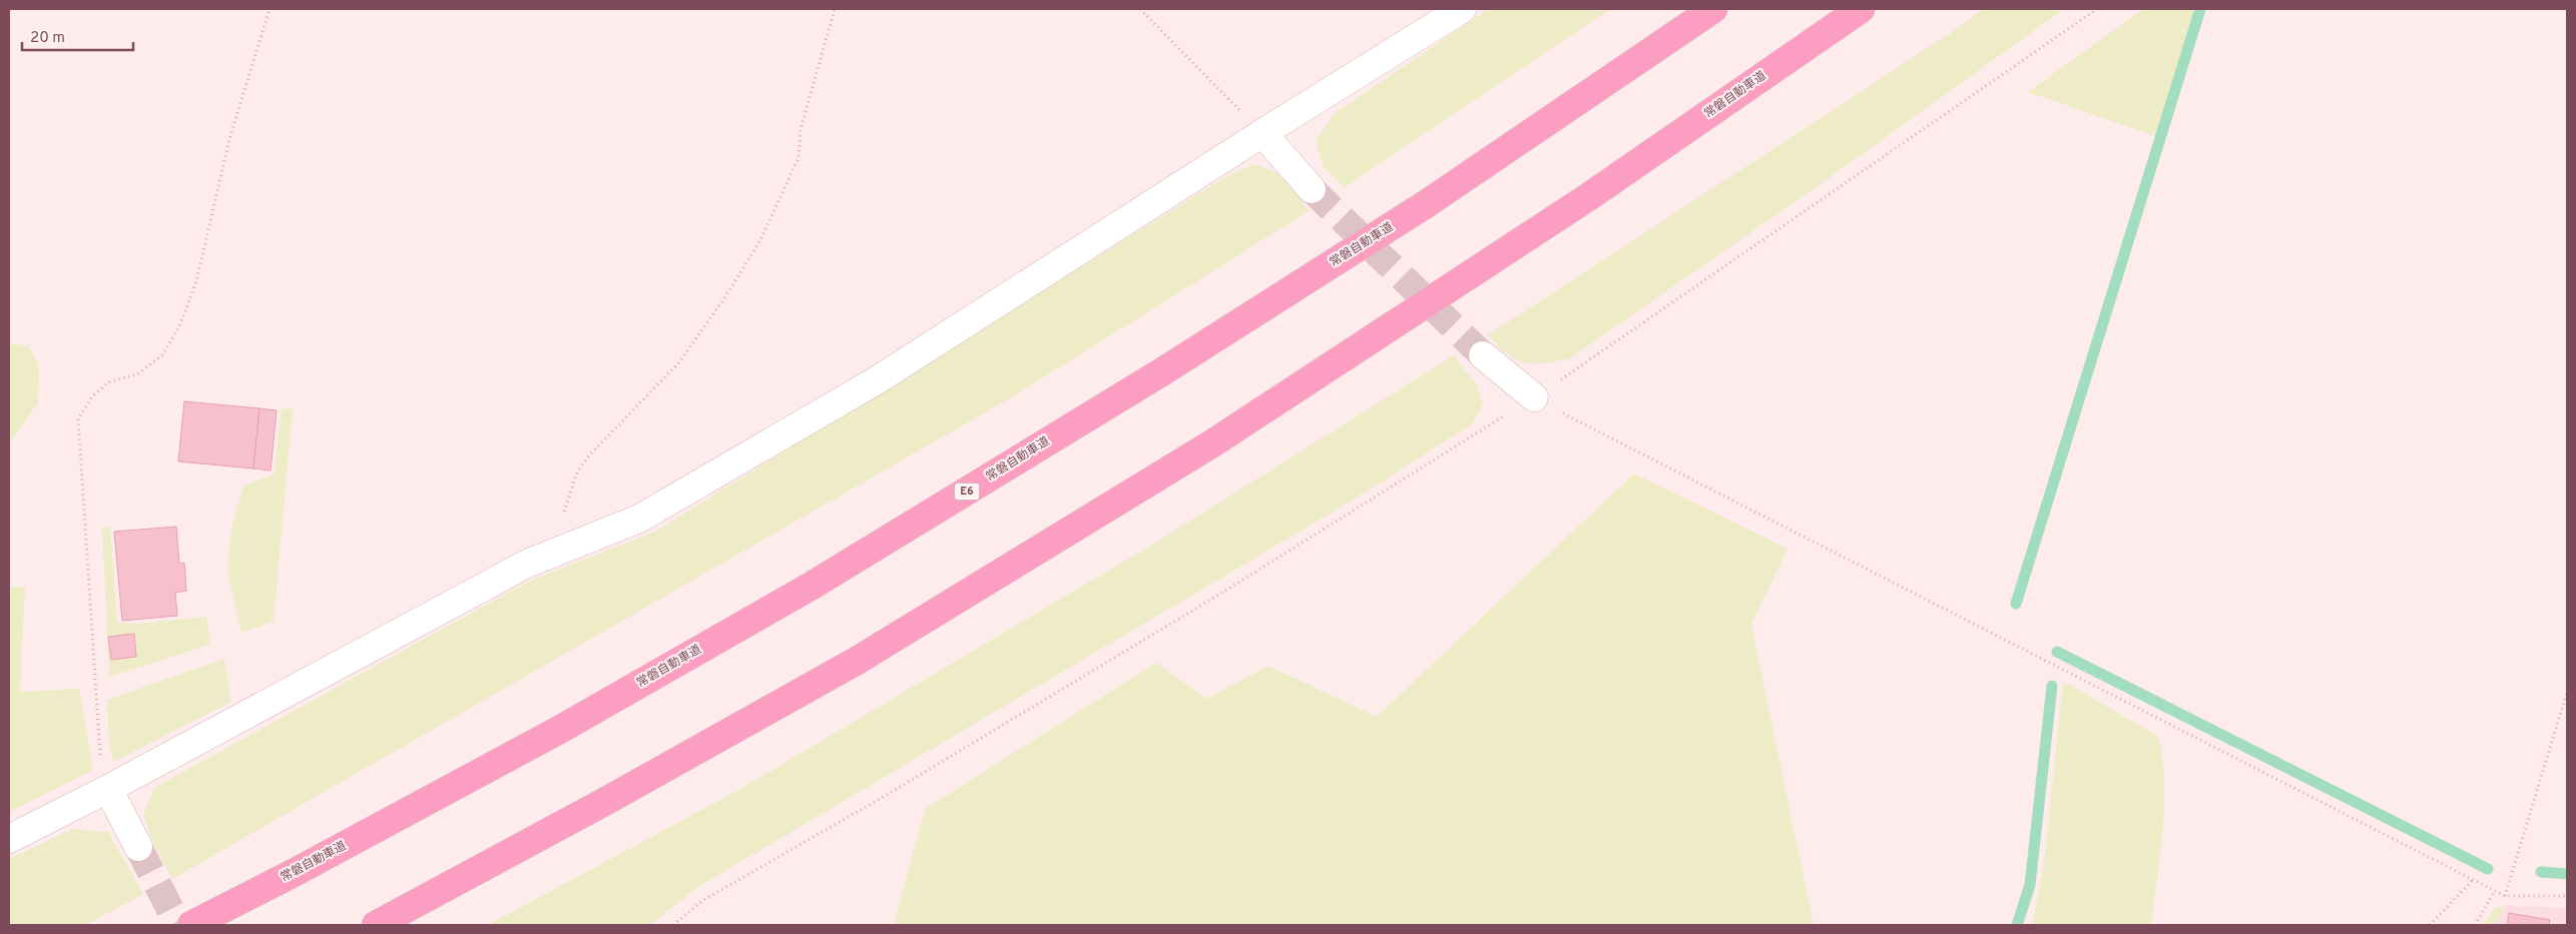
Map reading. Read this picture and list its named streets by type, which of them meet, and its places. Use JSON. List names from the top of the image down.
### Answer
{
  "streets": {
    "highway": ["常磐自動車道", "E6"]
  },
  "scale_bar": "20 m"
}
